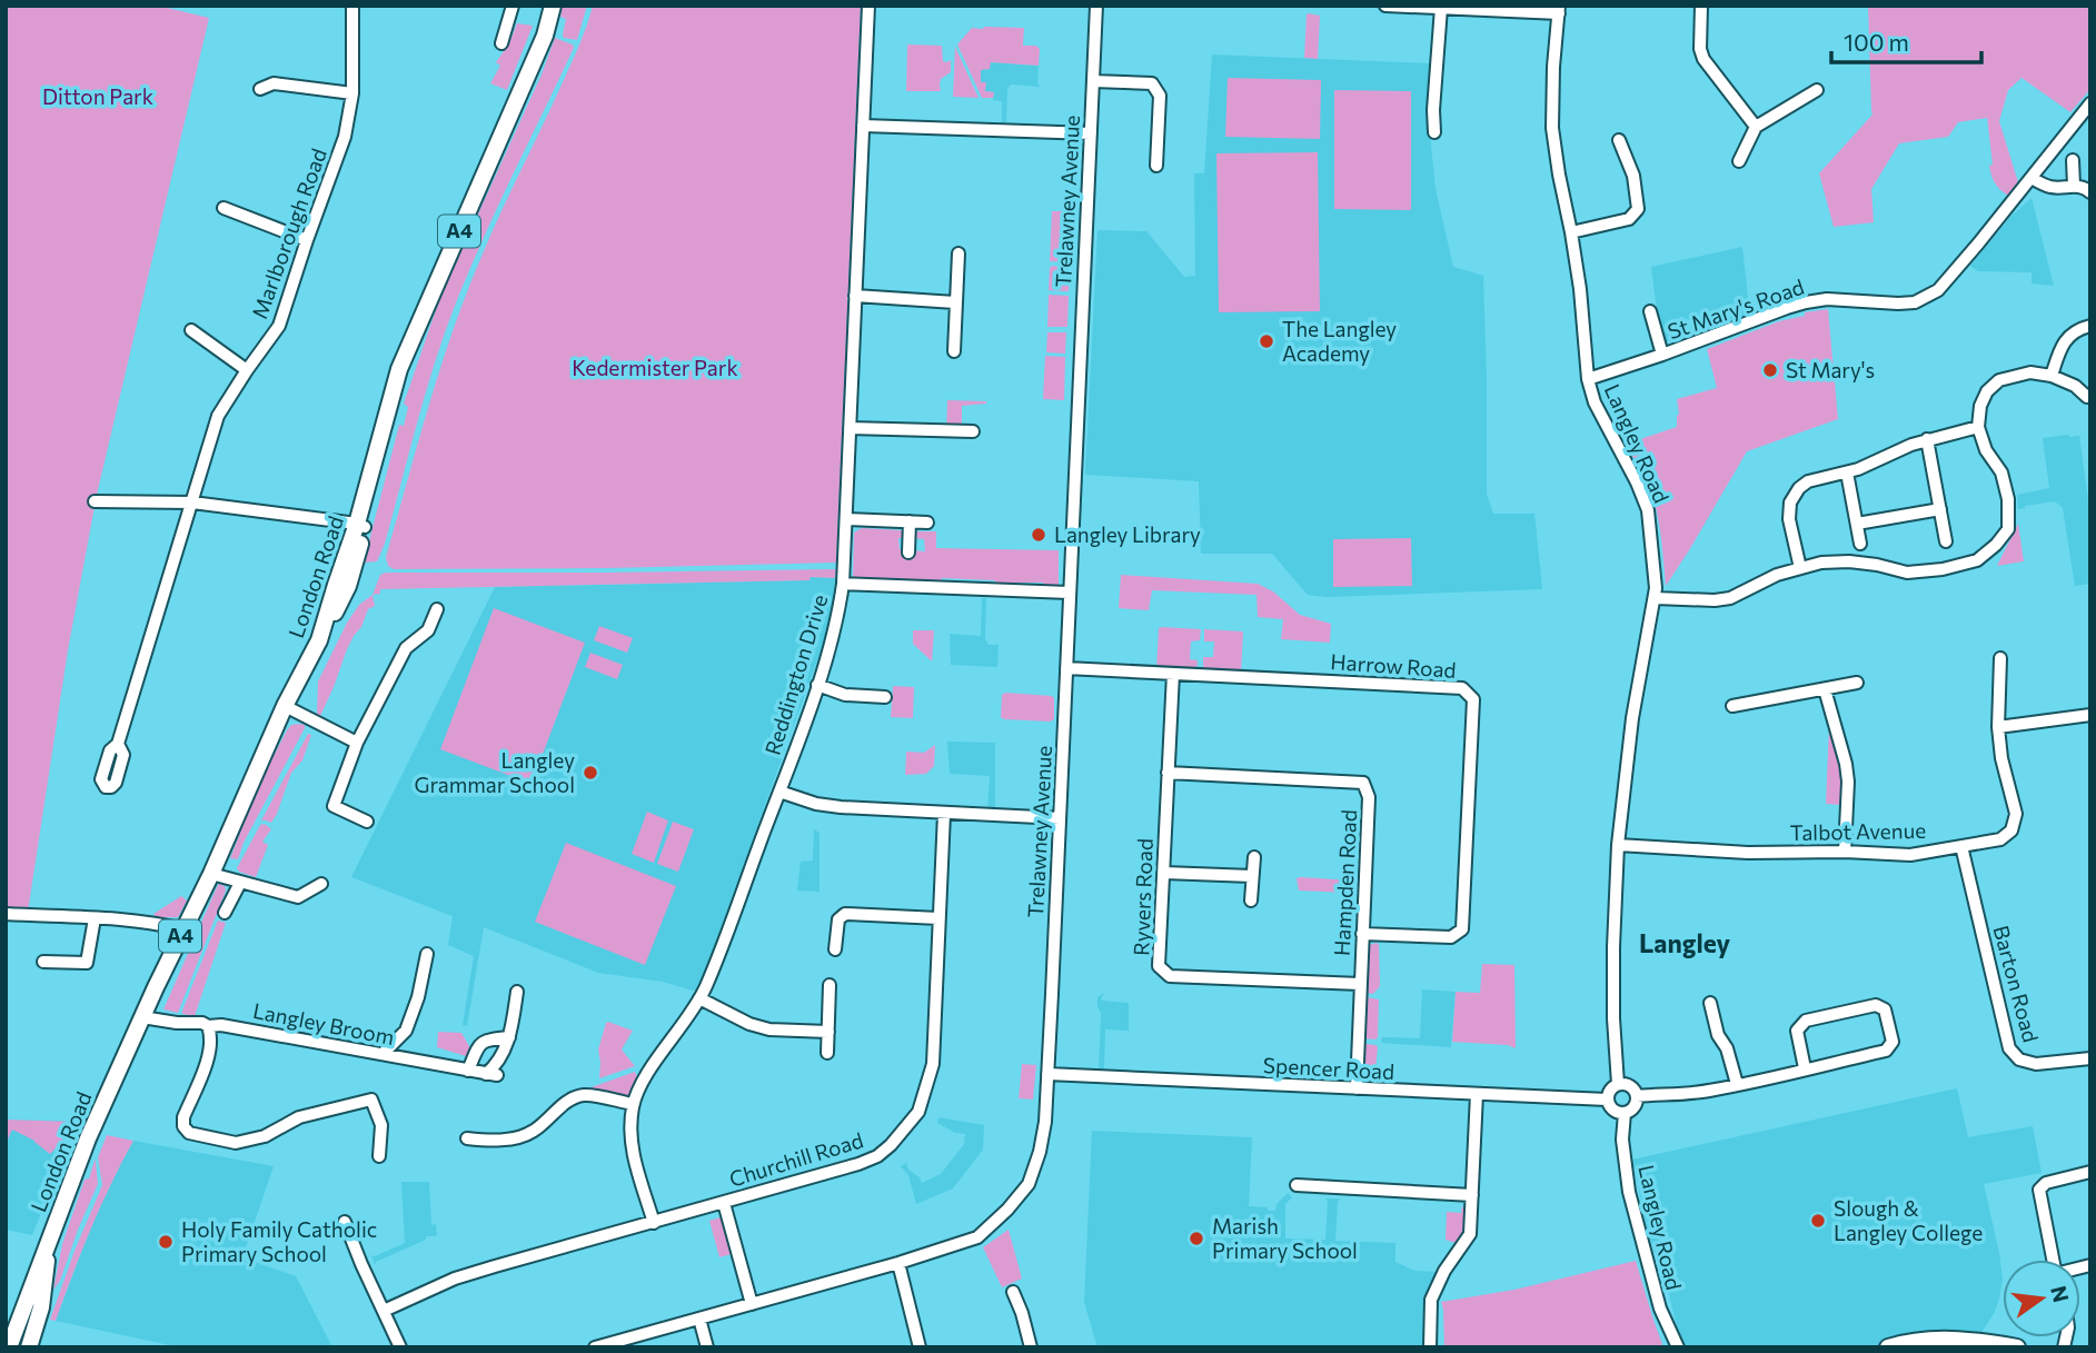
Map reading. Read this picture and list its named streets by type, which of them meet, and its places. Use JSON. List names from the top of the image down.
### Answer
{
  "streets": {
    "main road": ["A4", "London Road"],
    "street": [
      "Trelawney Avenue",
      "Marlborough Road",
      "St Mary's Road",
      "Langley Road",
      "Harrow Road",
      "Reddington Drive",
      "Talbot Avenue",
      "Hampden Road",
      "Ryvers Road",
      "Barton Road",
      "Langley Broom",
      "Spencer Road",
      "Churchill Road"
    ]
  },
  "crossings": [
    ["Trelawney Avenue", "Harrow Road"],
    ["Trelawney Avenue", "Spencer Road"],
    ["St Mary's Road", "Langley Road"],
    ["Langley Road", "Talbot Avenue"],
    ["Langley Road", "Spencer Road"],
    ["London Road", "Langley Broom"],
    ["Harrow Road", "Hampden Road"],
    ["Harrow Road", "Ryvers Road"],
    ["Reddington Drive", "Churchill Road"],
    ["Talbot Avenue", "Barton Road"],
    ["Hampden Road", "Ryvers Road"],
    ["Hampden Road", "Spencer Road"]
  ],
  "districts": ["Langley"],
  "parks": ["Ditton Park", "Kedermister Park"],
  "places": [
    "The Langley Academy",
    "St Mary's",
    "Langley Library",
    "Langley Grammar School",
    "Slough & Langley College",
    "Marish Primary School",
    "Holy Family Catholic Primary School"
  ],
  "scale_bar": "100 m",
  "north": "right"
}
